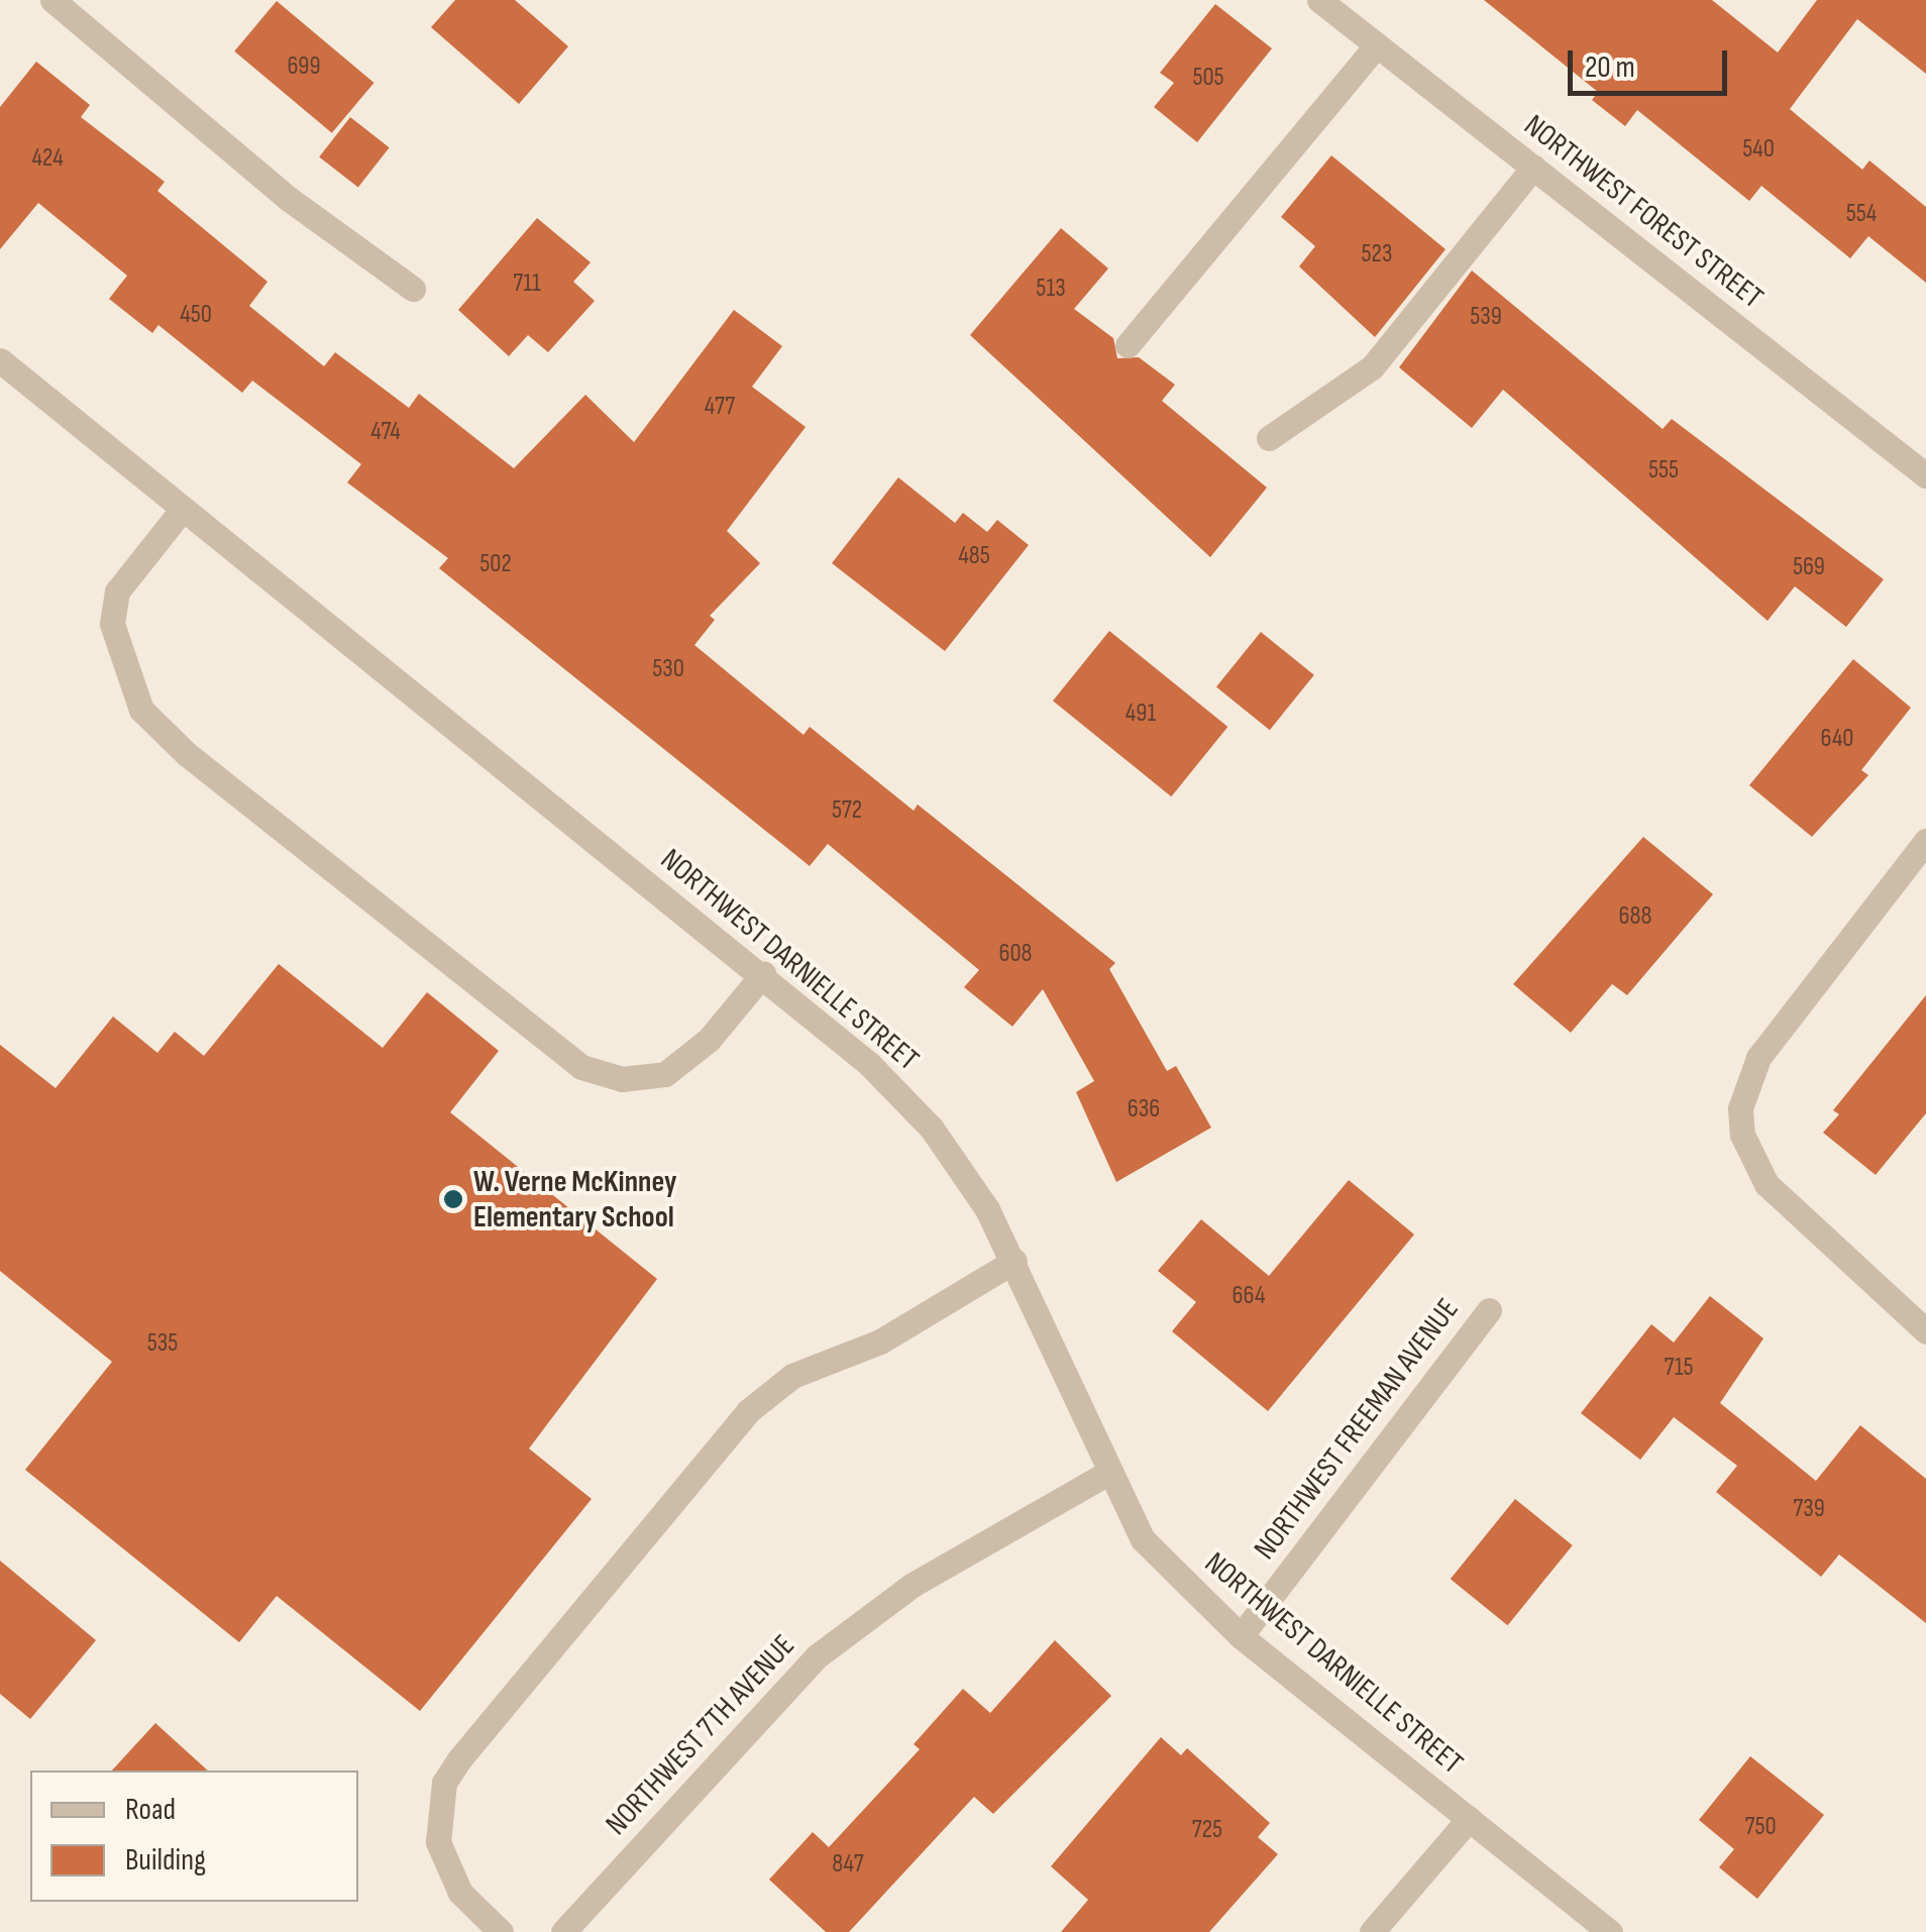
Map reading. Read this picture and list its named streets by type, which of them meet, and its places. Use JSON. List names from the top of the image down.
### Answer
{
  "streets": {
    "street": [
      "NORTHWEST FOREST STREET",
      "NORTHWEST DARNIELLE STREET",
      "NORTHWEST FREEMAN AVENUE",
      "NORTHWEST 7TH AVENUE"
    ]
  },
  "crossings": [
    ["NORTHWEST DARNIELLE STREET", "NORTHWEST FREEMAN AVENUE"],
    ["NORTHWEST DARNIELLE STREET", "NORTHWEST 7TH AVENUE"]
  ],
  "places": ["W. Verne McKinney Elementary School"],
  "house_numbers": [
    "699",
    "505",
    "540",
    "424",
    "554",
    "523",
    "711",
    "513",
    "450",
    "539",
    "477",
    "474",
    "555",
    "485",
    "502",
    "569",
    "530",
    "491",
    "640",
    "572",
    "688",
    "608",
    "636",
    "664",
    "535",
    "715",
    "739",
    "750",
    "725",
    "847"
  ],
  "legend": ["Road", "Building"],
  "scale_bar": "20 m"
}
